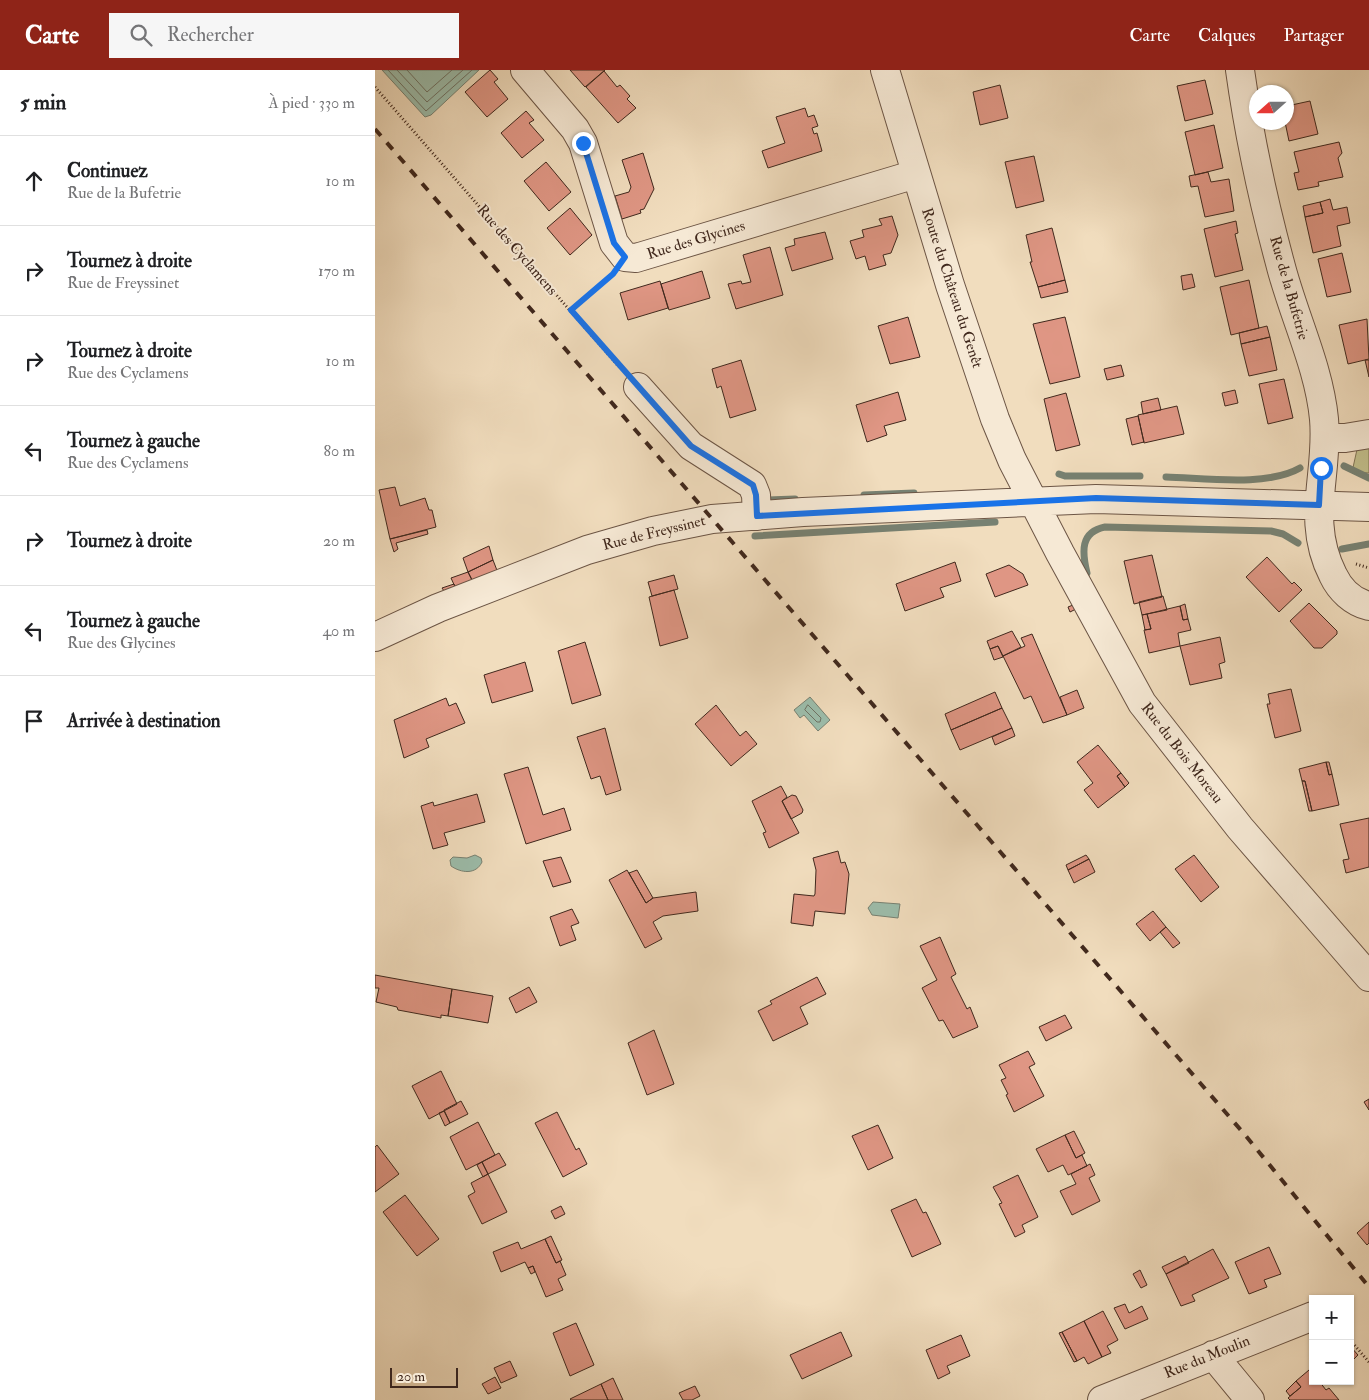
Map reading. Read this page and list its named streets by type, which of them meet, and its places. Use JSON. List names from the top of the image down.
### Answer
{
  "streets": {
    "street": [
      "Rue des Glycines",
      "Route du Château du Genêt",
      "Rue de la Bufetrie",
      "Rue de Freyssinet",
      "Rue du Bois Moreau",
      "Rue du Moulin"
    ],
    "path": ["Rue des Cyclamens"]
  },
  "crossings": [
    ["Rue des Glycines", "Route du Château du Genêt"],
    ["Route du Château du Genêt", "Rue de Freyssinet"],
    ["Route du Château du Genêt", "Rue du Bois Moreau"],
    ["Rue de la Bufetrie", "Rue de Freyssinet"],
    ["Rue de Freyssinet", "Rue du Bois Moreau"]
  ],
  "scale_bar": "20 m",
  "north": "left",
  "page": {
    "header": "Carte",
    "search": "Rechercher",
    "nav": ["Carte", "Calques", "Partager"],
    "heading": ["5 min", "À pied · 330 m"],
    "list": [
      ["Continuez", "Rue de la Bufetrie", "10 m"],
      ["Tournez à droite", "Rue de Freyssinet", "170 m"],
      ["Tournez à droite", "Rue des Cyclamens", "10 m"],
      ["Tournez à gauche", "Rue des Cyclamens", "80 m"],
      ["Tournez à droite", "20 m"],
      ["Tournez à gauche", "Rue des Glycines", "40 m"],
      "Arrivée à destination"
    ],
    "map_buttons": ["+", "−"],
    "scale": "20 m"
  }
}
